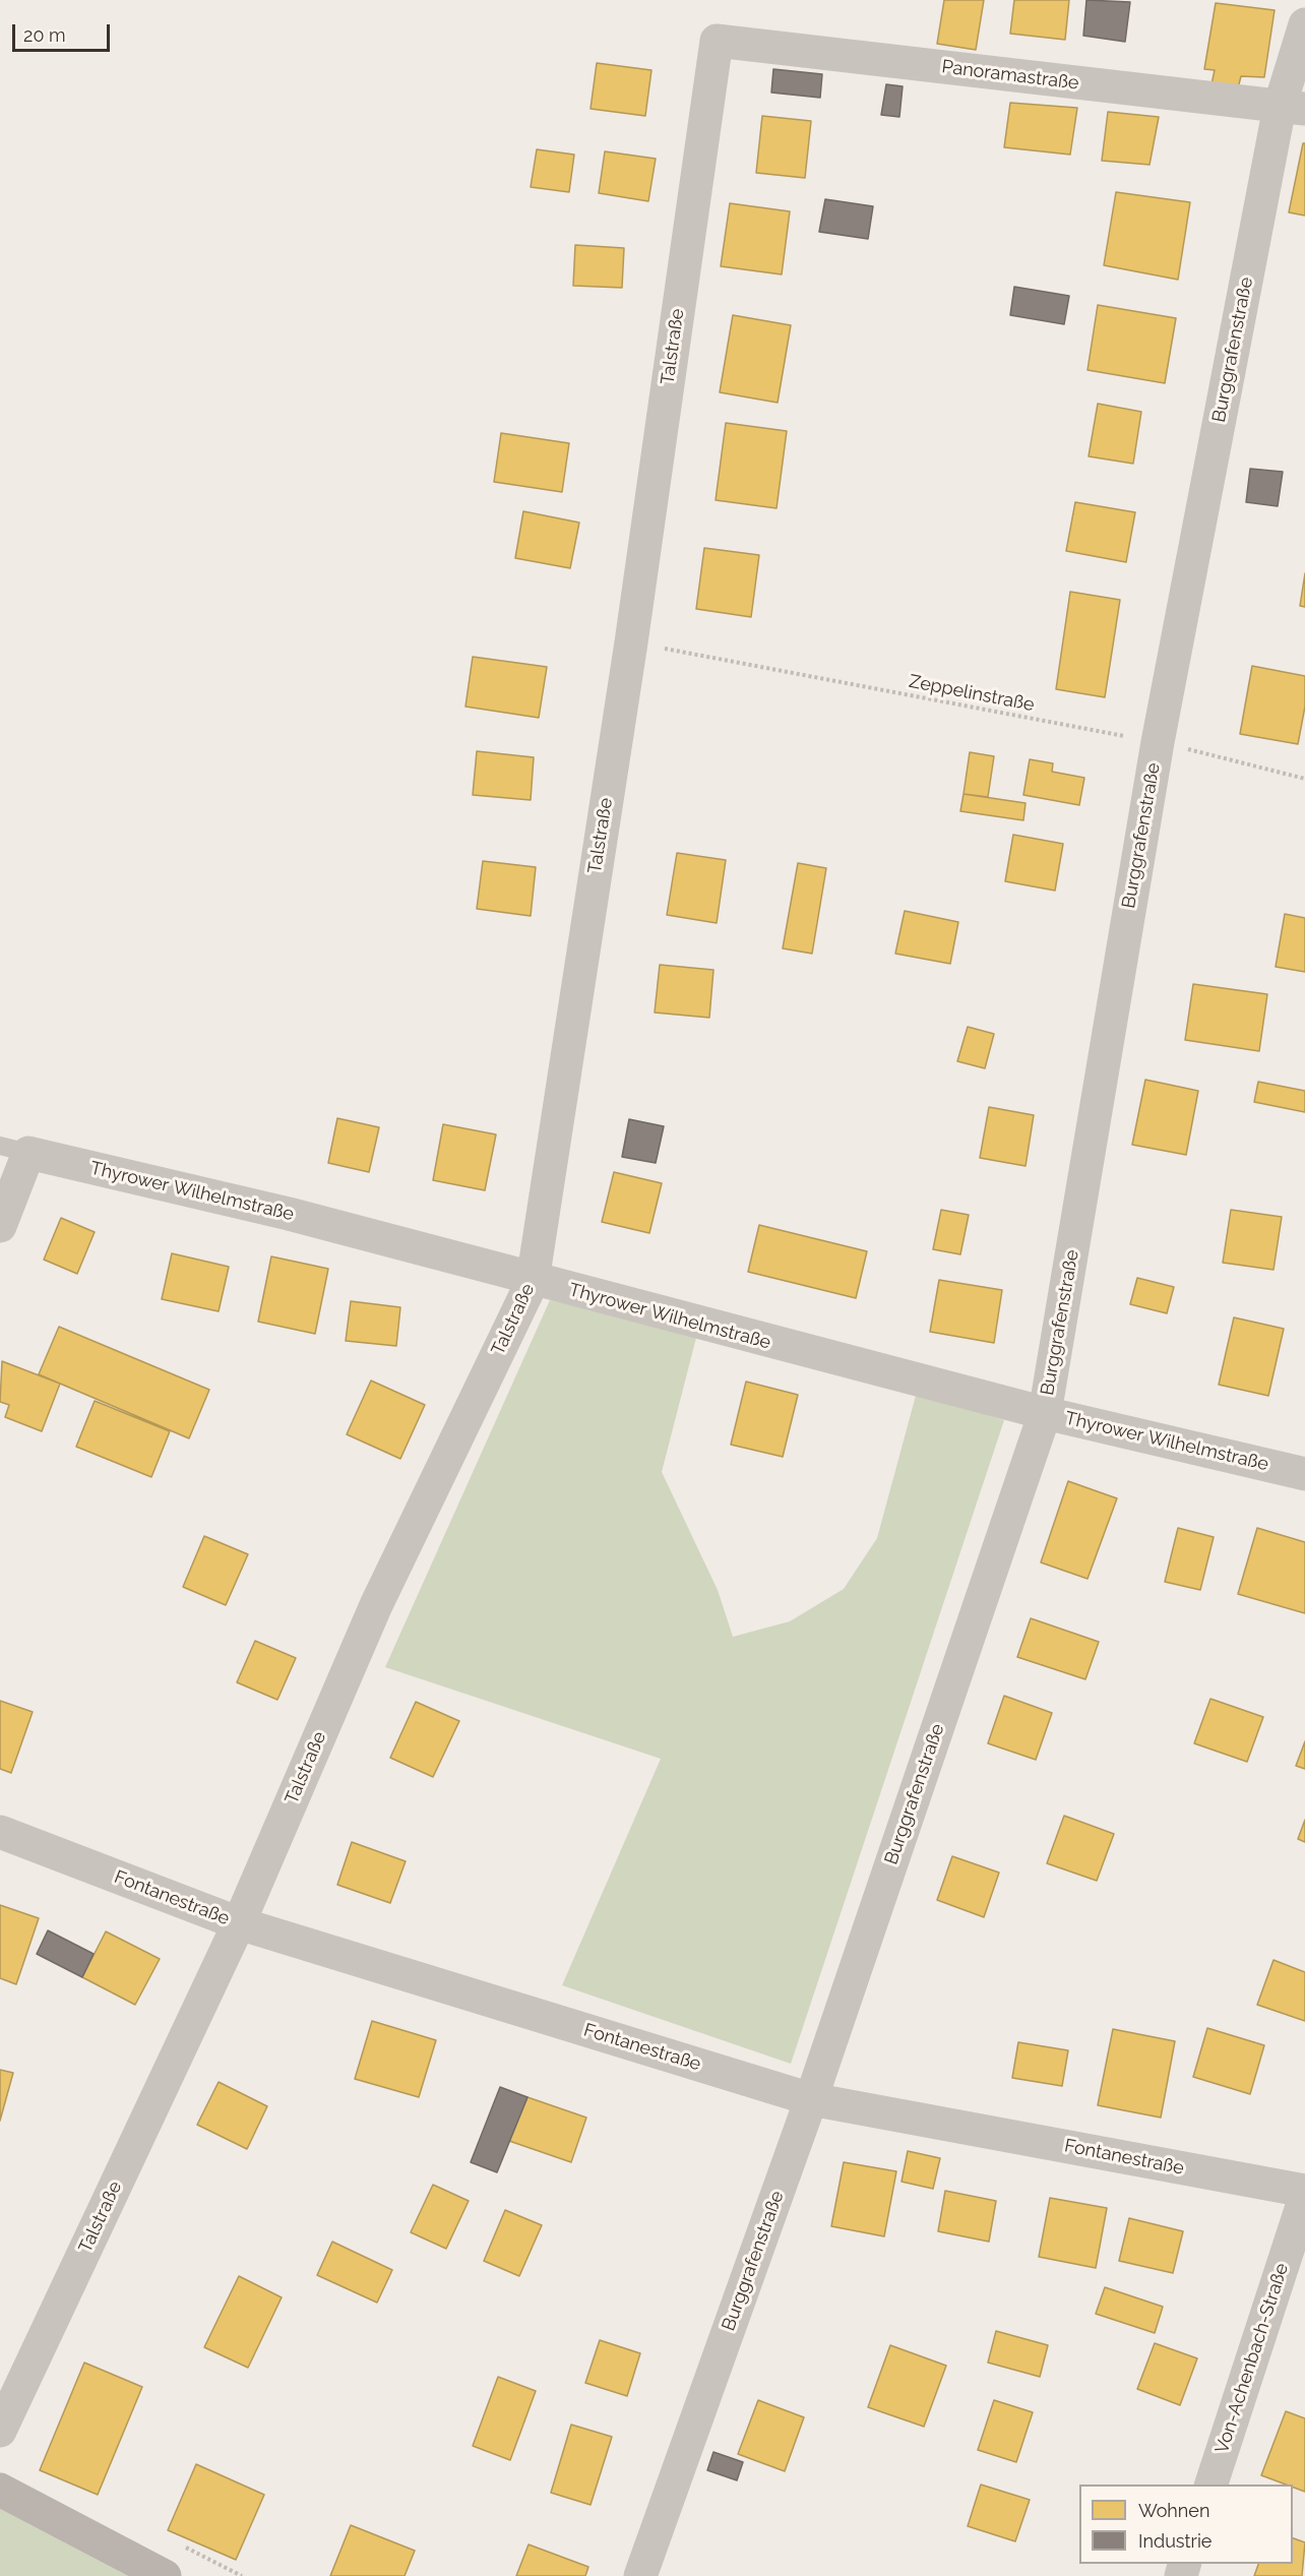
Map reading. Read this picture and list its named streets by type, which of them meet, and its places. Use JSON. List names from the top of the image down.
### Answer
{
  "streets": {
    "street": [
      "Panoramastraße",
      "Talstraße",
      "Burggrafenstraße",
      "Thyrower Wilhelmstraße",
      "Fontanestraße",
      "Von-Achenbach-Straße"
    ],
    "path": ["Zeppelinstraße"]
  },
  "crossings": [
    ["Panoramastraße", "Talstraße"],
    ["Panoramastraße", "Burggrafenstraße"],
    ["Talstraße", "Zeppelinstraße"],
    ["Talstraße", "Thyrower Wilhelmstraße"],
    ["Talstraße", "Fontanestraße"],
    ["Burggrafenstraße", "Zeppelinstraße"],
    ["Burggrafenstraße", "Thyrower Wilhelmstraße"],
    ["Burggrafenstraße", "Fontanestraße"]
  ],
  "legend": ["Wohnen", "Industrie"],
  "scale_bar": "20 m"
}
